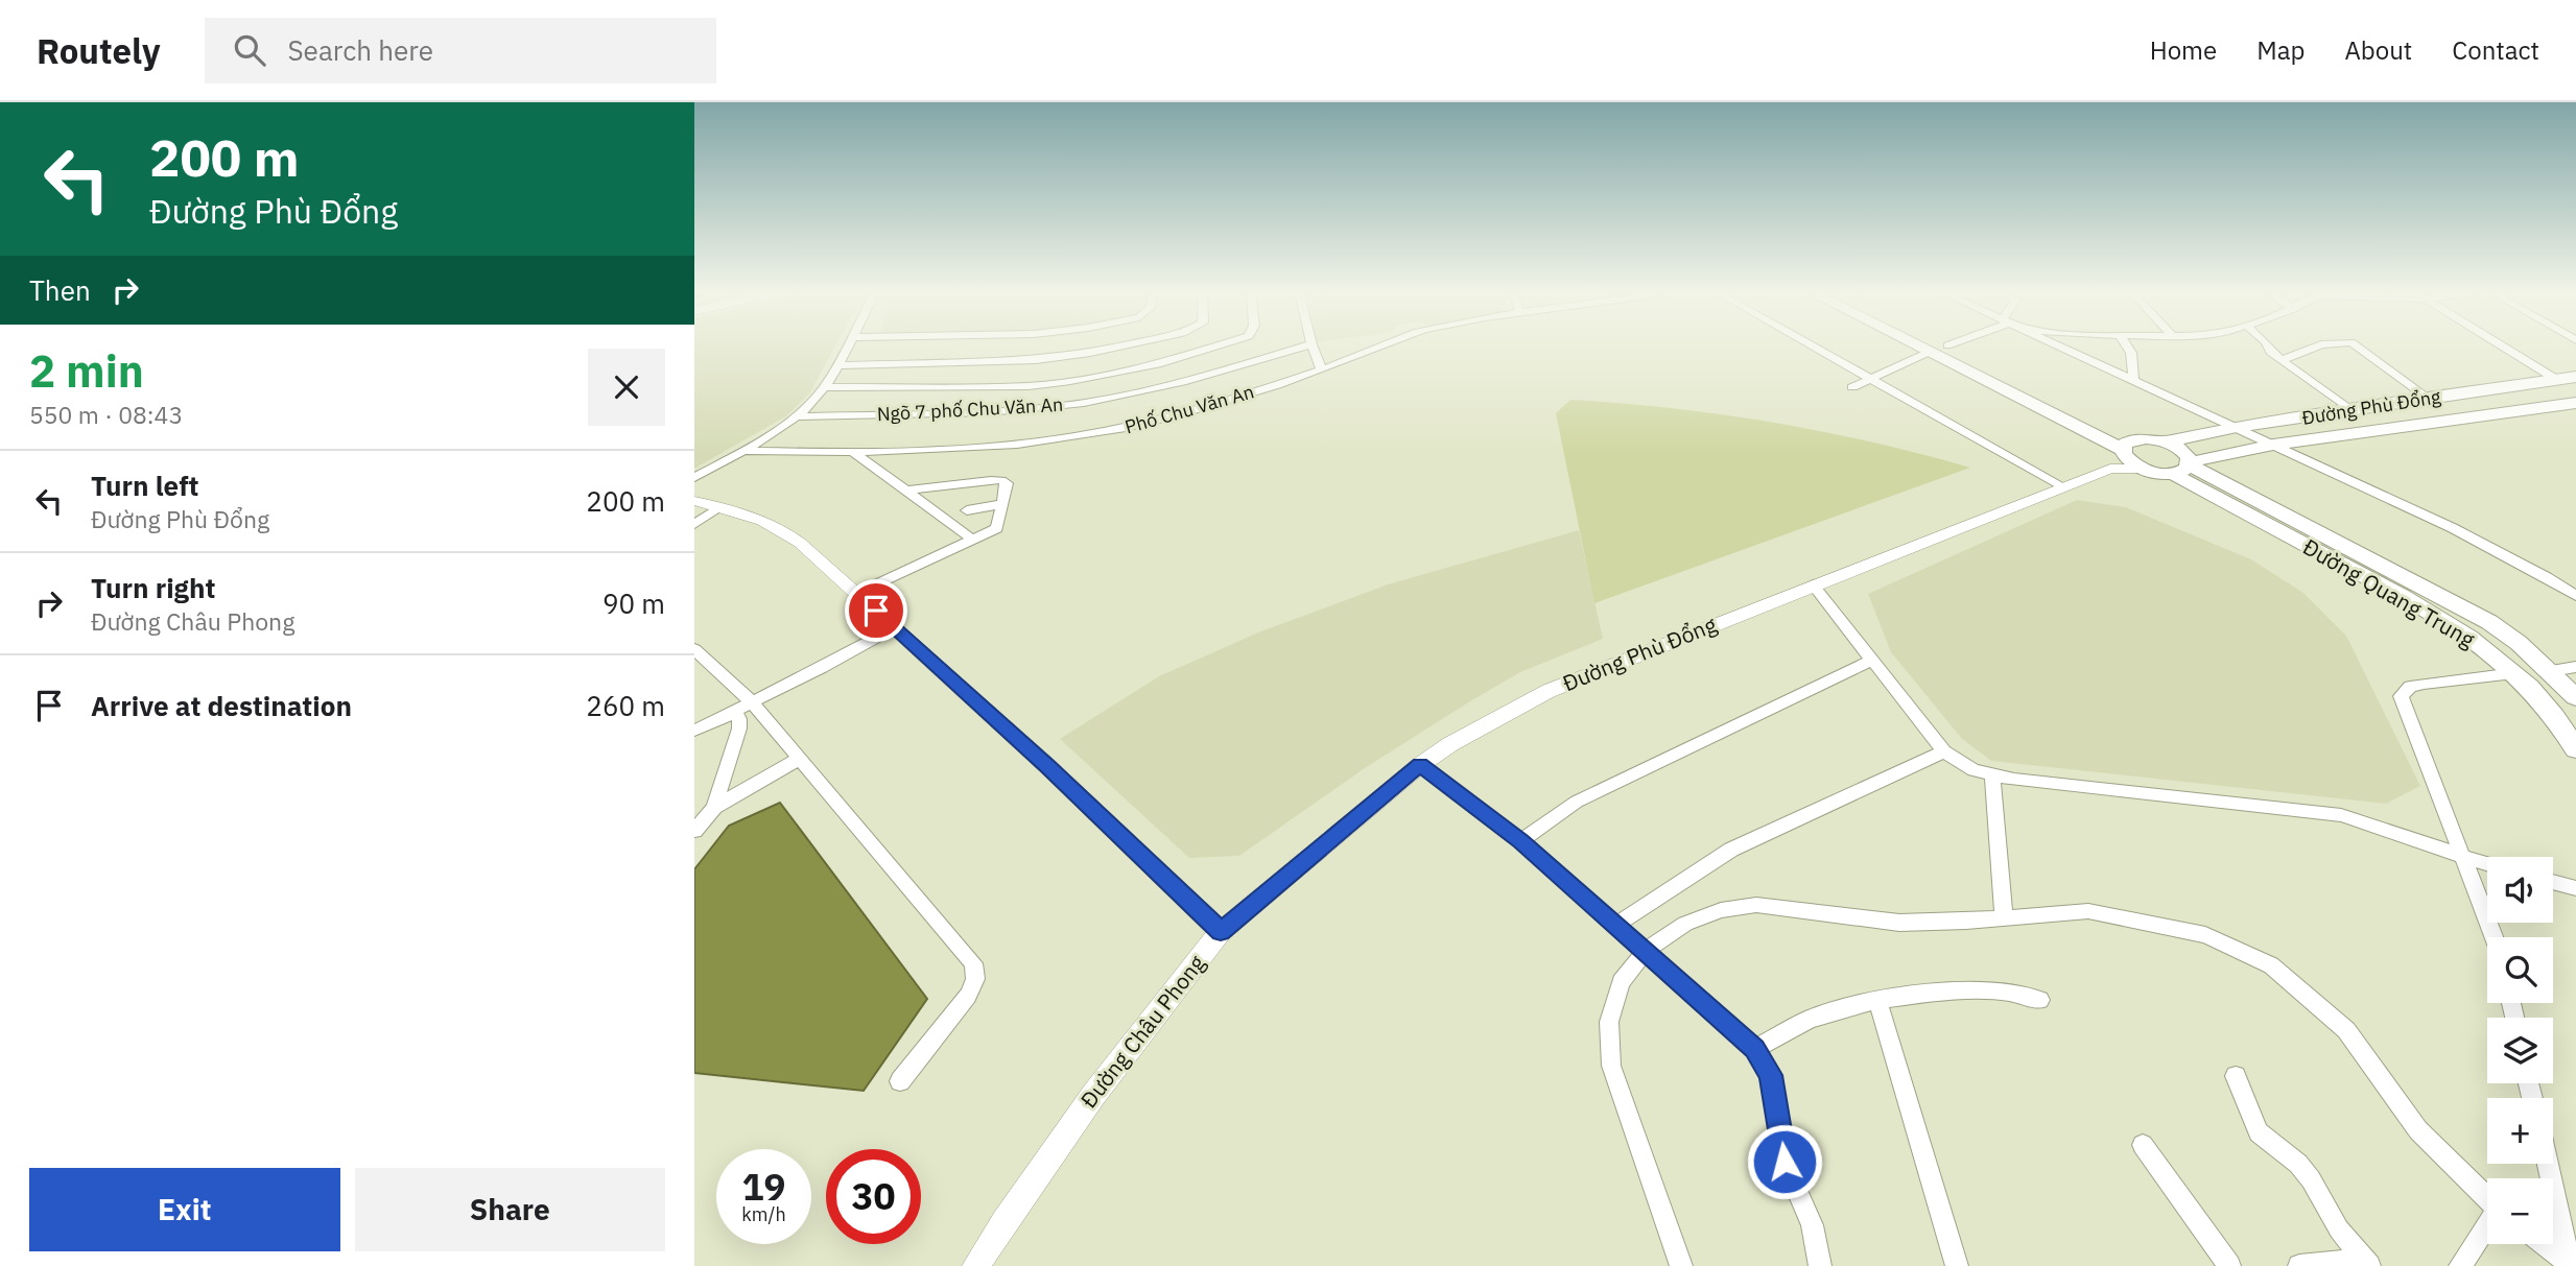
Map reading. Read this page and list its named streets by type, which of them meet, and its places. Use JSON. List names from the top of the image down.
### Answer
{
  "streets": {
    "main road": ["Đường Phù Đổng", "Đường Quang Trung"],
    "street": ["Ngõ 7 phố Chu Văn An", "Phố Chu Văn An", "Đường Châu Phong"]
  },
  "crossings": [
    ["Đường Phù Đổng", "Đường Quang Trung"],
    ["Đường Phù Đổng", "Đường Châu Phong"]
  ],
  "page": {
    "header": "Routely",
    "search": "Search here",
    "nav": [
      "Home",
      "Map",
      "About",
      "Contact"
    ],
    "turn": ["200 m", "Đường Phù Đổng"],
    "then": "Then",
    "heading": ["2 min", "550 m · 08:43"],
    "list": [
      {
        "name": "Turn left",
        "note": "Đường Phù Đổng",
        "value": "200 m"
      },
      {
        "name": "Turn right",
        "note": "Đường Châu Phong",
        "value": "90 m"
      },
      {
        "name": "Arrive at destination",
        "value": "260 m"
      }
    ],
    "map_buttons": ["+", "−"],
    "speed": "19 km/h",
    "limit": "30",
    "buttons": ["Exit", "Share"]
  }
}
